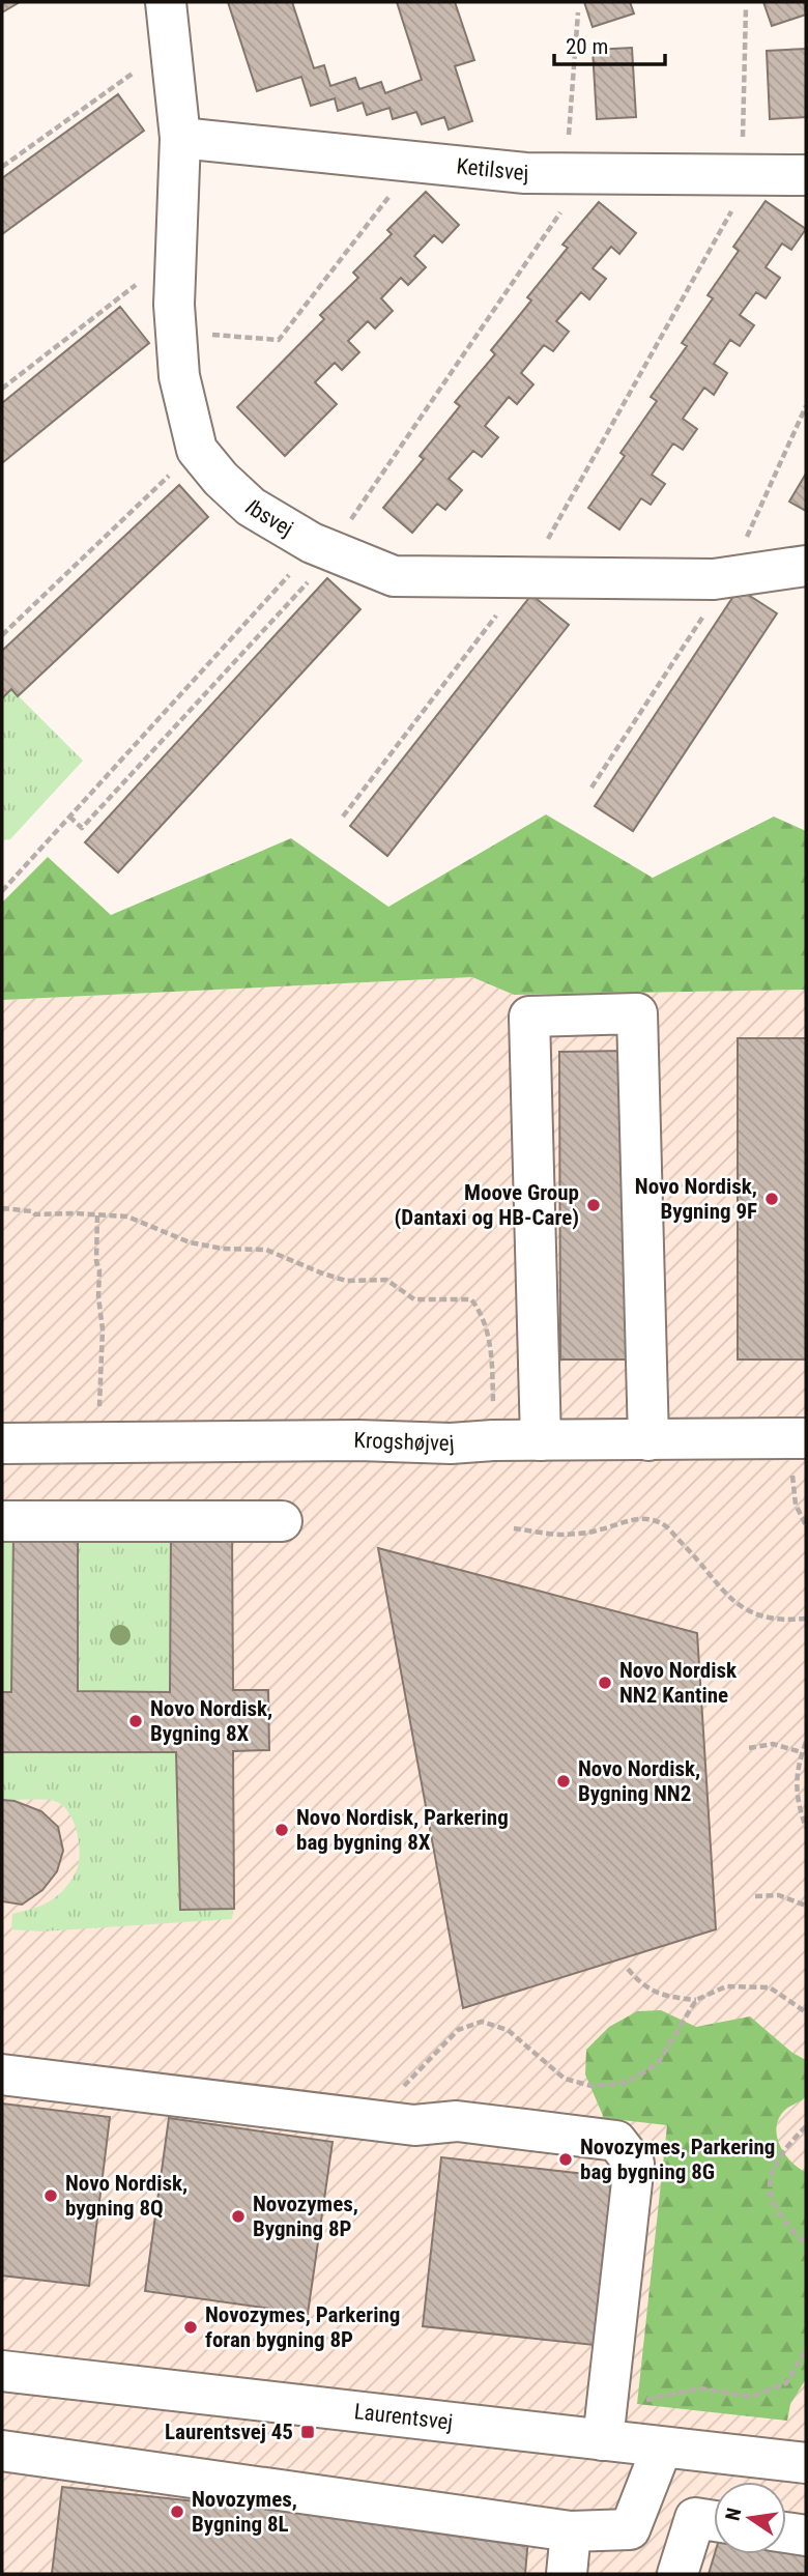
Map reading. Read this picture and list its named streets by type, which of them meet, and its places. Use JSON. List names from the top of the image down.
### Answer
{
  "streets": {
    "street": [
      "Ketilsvej",
      "Ibsvej",
      "Krogshøjvej",
      "Laurentsvej"
    ]
  },
  "crossings": [
    ["Ketilsvej", "Ibsvej"]
  ],
  "places": {
    "other": [
      "Novo Nordisk, Bygning 9F",
      "Moove Group (Dantaxi og HB-Care)",
      "Novo Nordisk NN2 Kantine",
      "Novo Nordisk, Bygning 8X",
      "Novo Nordisk, Bygning NN2",
      "Novo Nordisk, Parkering bag bygning 8X",
      "Novozymes, Parkering bag bygning 8G",
      "Novo Nordisk, bygning 8Q",
      "Novozymes, Bygning 8P",
      "Novozymes, Parkering foran bygning 8P",
      "Novozymes, Bygning 8L"
    ],
    "transit": ["Laurentsvej 45"]
  },
  "scale_bar": "20 m",
  "north": "left"
}
